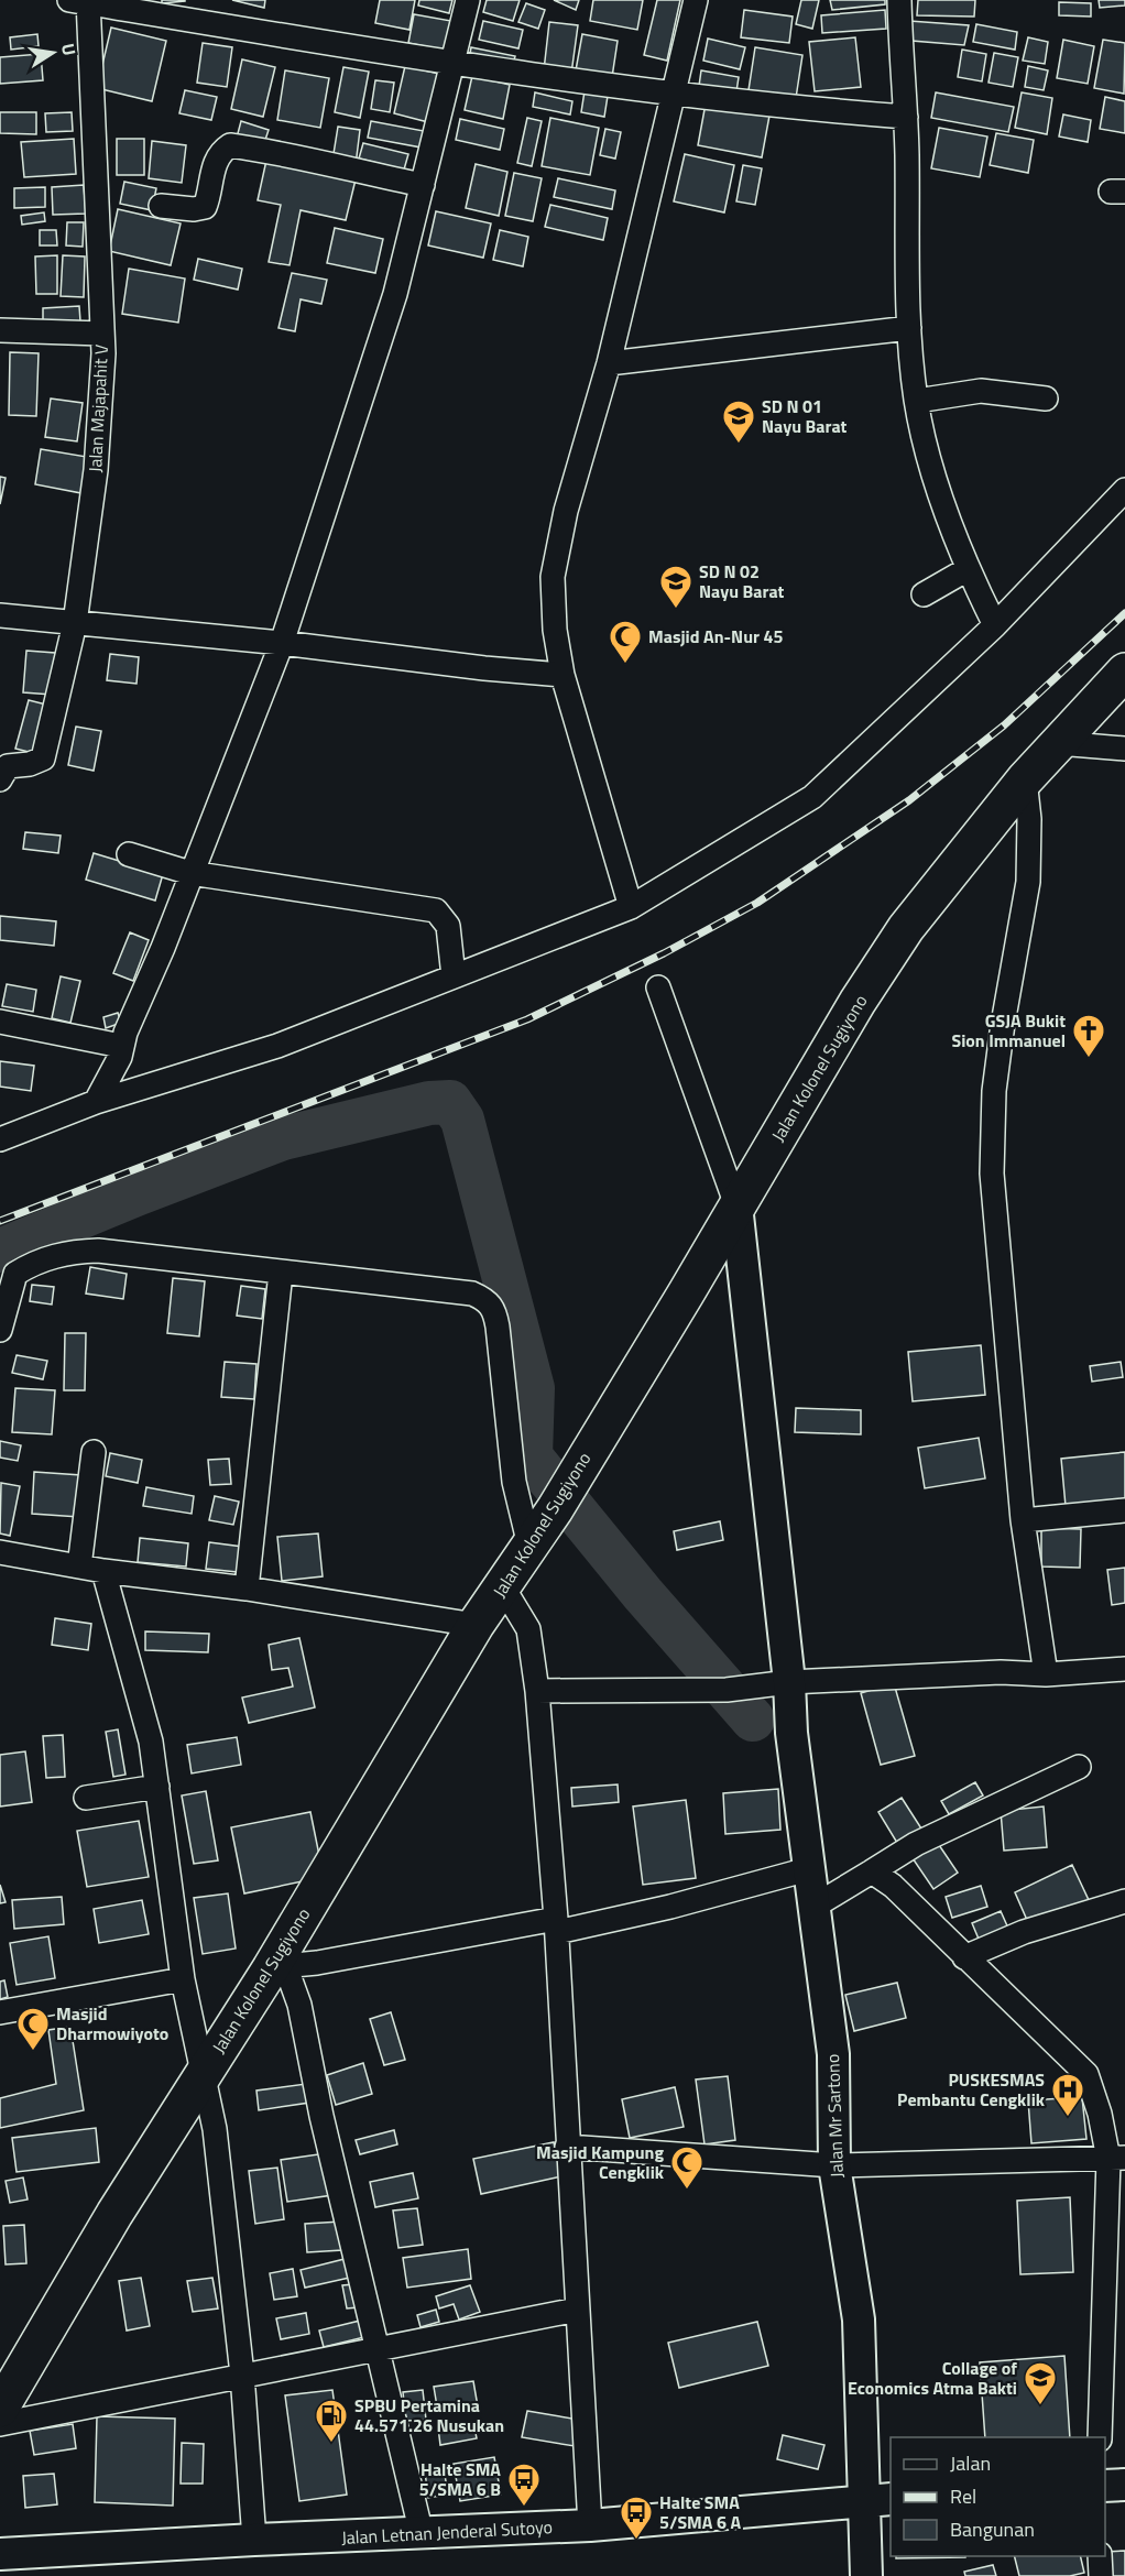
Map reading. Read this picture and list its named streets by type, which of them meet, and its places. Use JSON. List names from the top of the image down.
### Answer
{
  "streets": {
    "main road": ["Jalan Kolonel Sugiyono"],
    "street": ["Jalan Majapahit V", "Jalan Mr Sartono", "Jalan Letnan Jenderal Sutoyo"]
  },
  "crossings": [
    ["Jalan Kolonel Sugiyono", "Jalan Mr Sartono"],
    ["Jalan Mr Sartono", "Jalan Letnan Jenderal Sutoyo"]
  ],
  "places": {
    "school or university": ["SD N 01 Nayu Barat", "SD N 02 Nayu Barat", "Collage of Economics Atma Bakti"],
    "mosque": ["Masjid An-Nur 45", "Masjid Dharmowiyoto", "Masjid Kampung Cengklik"],
    "church": ["GSJA Bukit Sion Immanuel"],
    "hospital": ["PUSKESMAS Pembantu Cengklik"],
    "fuel station": ["SPBU Pertamina 44.571.26 Nusukan"],
    "bus stop": ["Halte SMA 5/SMA 6 B", "Halte SMA 5/SMA 6 A"]
  },
  "legend": ["Jalan", "Rel", "Bangunan"],
  "north": "right"
}
